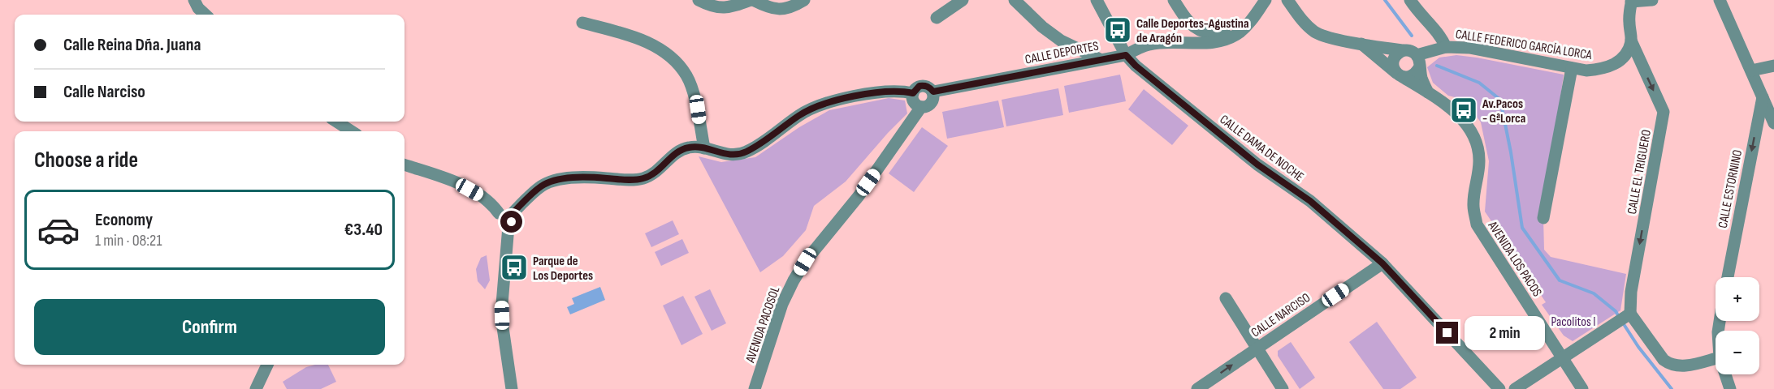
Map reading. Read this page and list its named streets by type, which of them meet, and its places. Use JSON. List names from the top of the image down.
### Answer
{
  "streets": {
    "street": [
      "CALLE FEDERICO GARCÍA LORCA",
      "CALLE DEPORTES",
      "CALLE DAMA DE NOCHE",
      "CALLE EL TRIGUERO",
      "CALLE ESTORNINO",
      "AVENIDA LOS PACOS",
      "CALLE NARCISO",
      "AVENIDA PACOSOL"
    ]
  },
  "crossings": [
    ["CALLE FEDERICO GARCÍA LORCA", "CALLE EL TRIGUERO"],
    ["CALLE FEDERICO GARCÍA LORCA", "AVENIDA LOS PACOS"],
    ["CALLE DEPORTES", "CALLE DAMA DE NOCHE"],
    ["CALLE DEPORTES", "AVENIDA PACOSOL"],
    ["CALLE DAMA DE NOCHE", "CALLE NARCISO"]
  ],
  "one_way": ["CALLE ESTORNINO"],
  "parks": ["Pacolitos I"],
  "places": {
    "bus stop": ["Calle Deportes-Agustina de Aragón", "Av.Pacos - GªLorca", "Parque de Los Deportes"]
  },
  "page": {
    "banner": ["Calle Reina Dña. Juana", "Calle Narciso"],
    "heading": "Choose a ride",
    "list": [
      {
        "name": "Economy",
        "note": "1 min · 08:21",
        "value": "€3.40"
      }
    ],
    "map_buttons": ["+", "−"],
    "buttons": "Confirm",
    "bubble": "2 min"
  }
}
